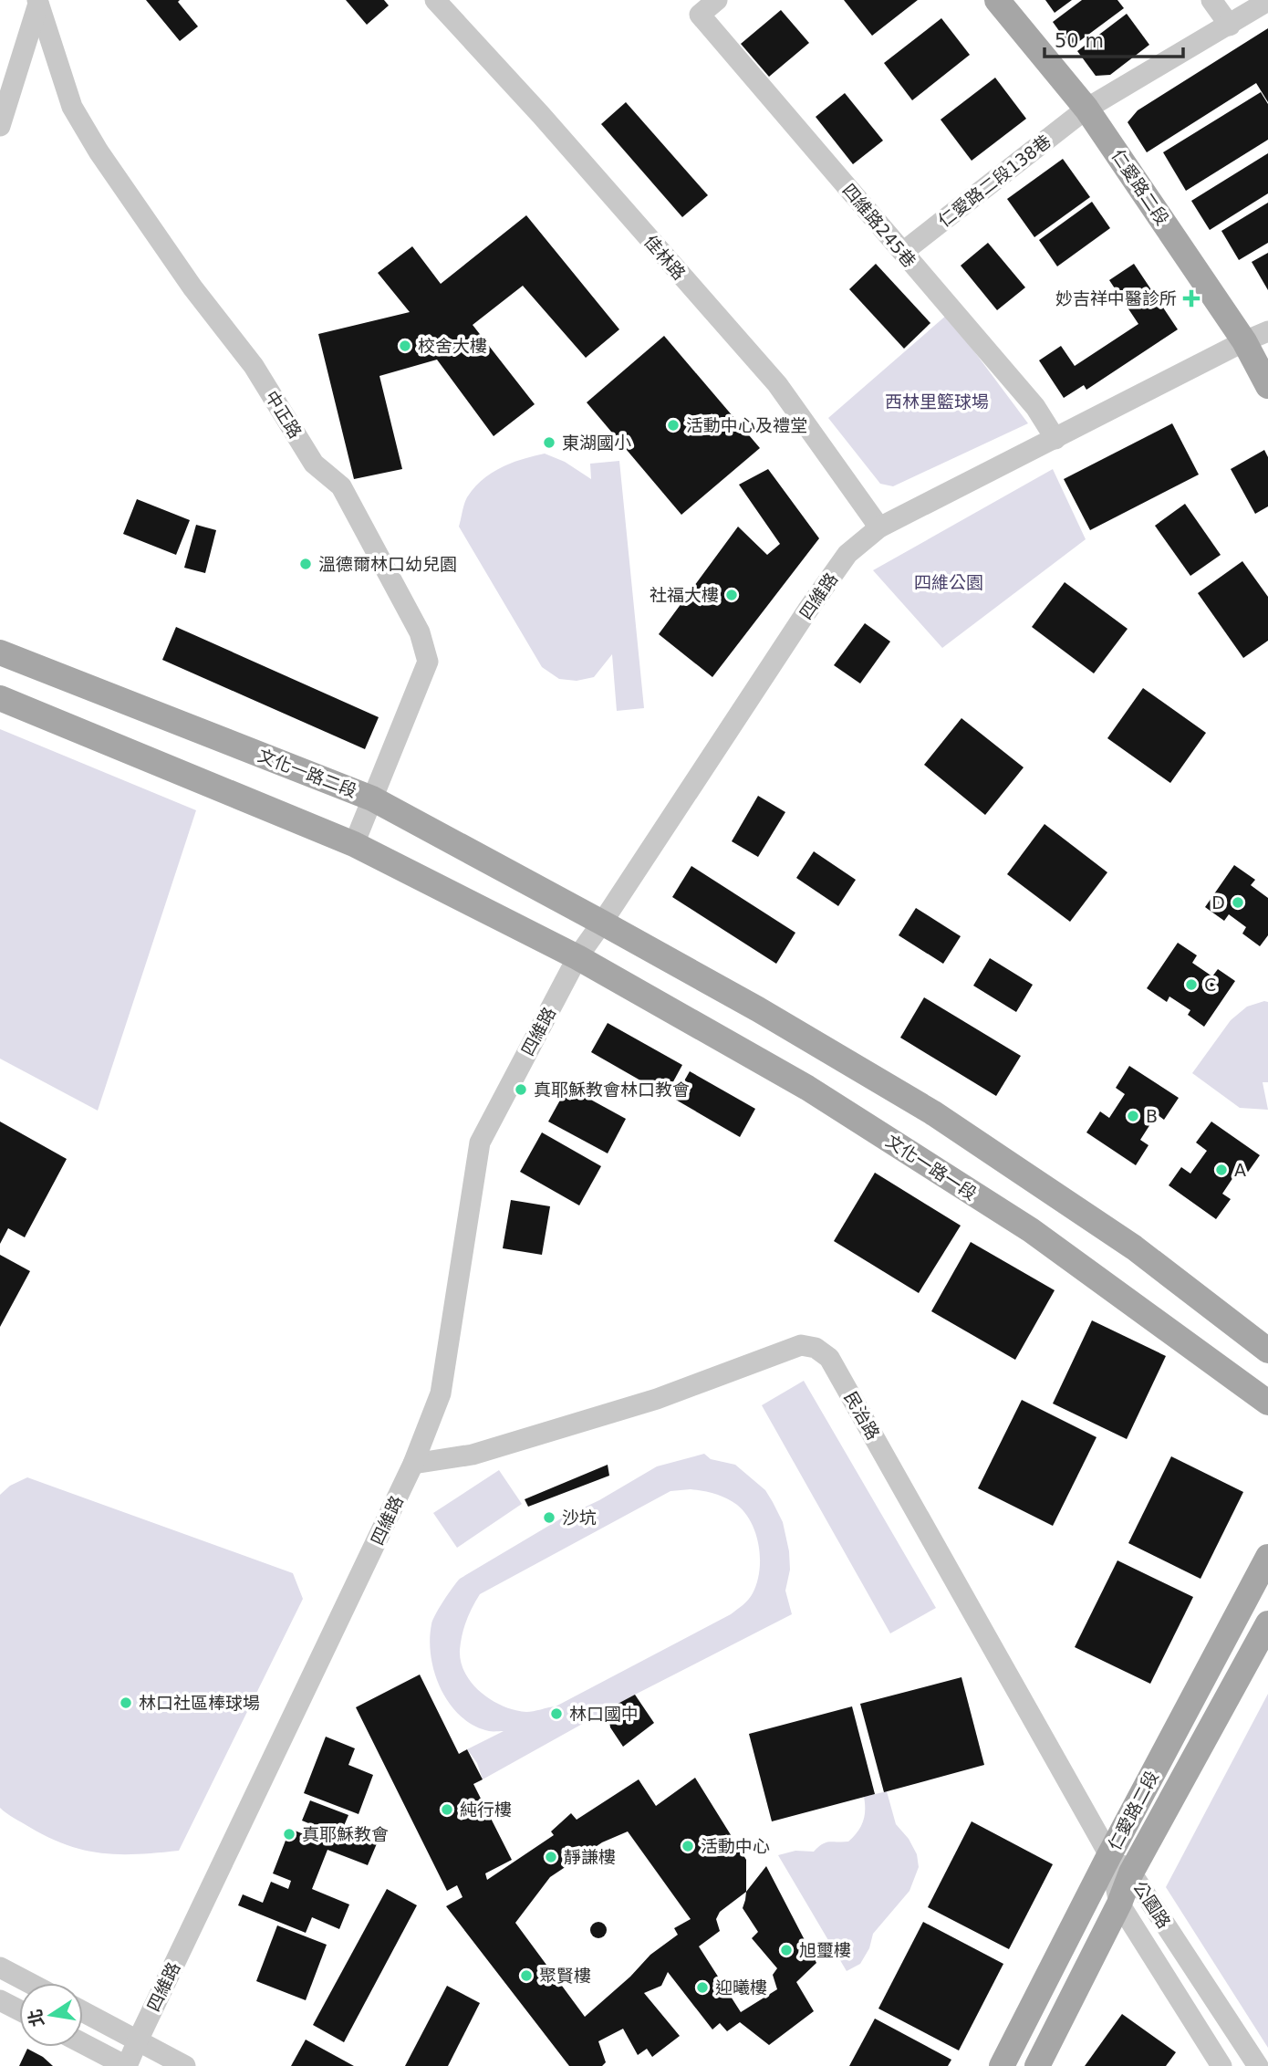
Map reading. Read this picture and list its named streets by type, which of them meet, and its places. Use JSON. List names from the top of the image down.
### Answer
{
  "streets": {
    "main road": ["仁愛路二段", "文化一路二段", "文化一路一段"],
    "street": [
      "仁愛路二段138巷",
      "四維路245巷",
      "佳林路",
      "中正路",
      "四維路",
      "民治路",
      "公園路"
    ]
  },
  "crossings": [
    ["仁愛路二段138巷", "仁愛路二段"],
    ["仁愛路二段138巷", "四維路245巷"],
    ["仁愛路二段", "四維路"],
    ["仁愛路二段", "民治路"],
    ["仁愛路二段", "公園路"],
    ["四維路245巷", "四維路"],
    ["佳林路", "四維路"],
    ["中正路", "文化一路二段"],
    ["四維路", "文化一路二段"],
    ["四維路", "文化一路一段"],
    ["四維路", "民治路"],
    ["民治路", "公園路"]
  ],
  "parks": ["西林里籃球場", "四維公園"],
  "places": {
    "health": ["妙吉祥中醫診所"],
    "other": [
      "校舍大樓",
      "活動中心及禮堂",
      "東湖國小",
      "溫德爾林口幼兒園",
      "社福大樓",
      "D",
      "C",
      "真耶穌教會林口教會",
      "B",
      "A",
      "沙坑",
      "林口社區棒球場",
      "林口國中",
      "純行樓",
      "真耶穌教會",
      "活動中心",
      "靜謙樓",
      "旭璽樓",
      "聚賢樓",
      "迎曦樓"
    ]
  },
  "scale_bar": "50 m",
  "north": "left"
}
